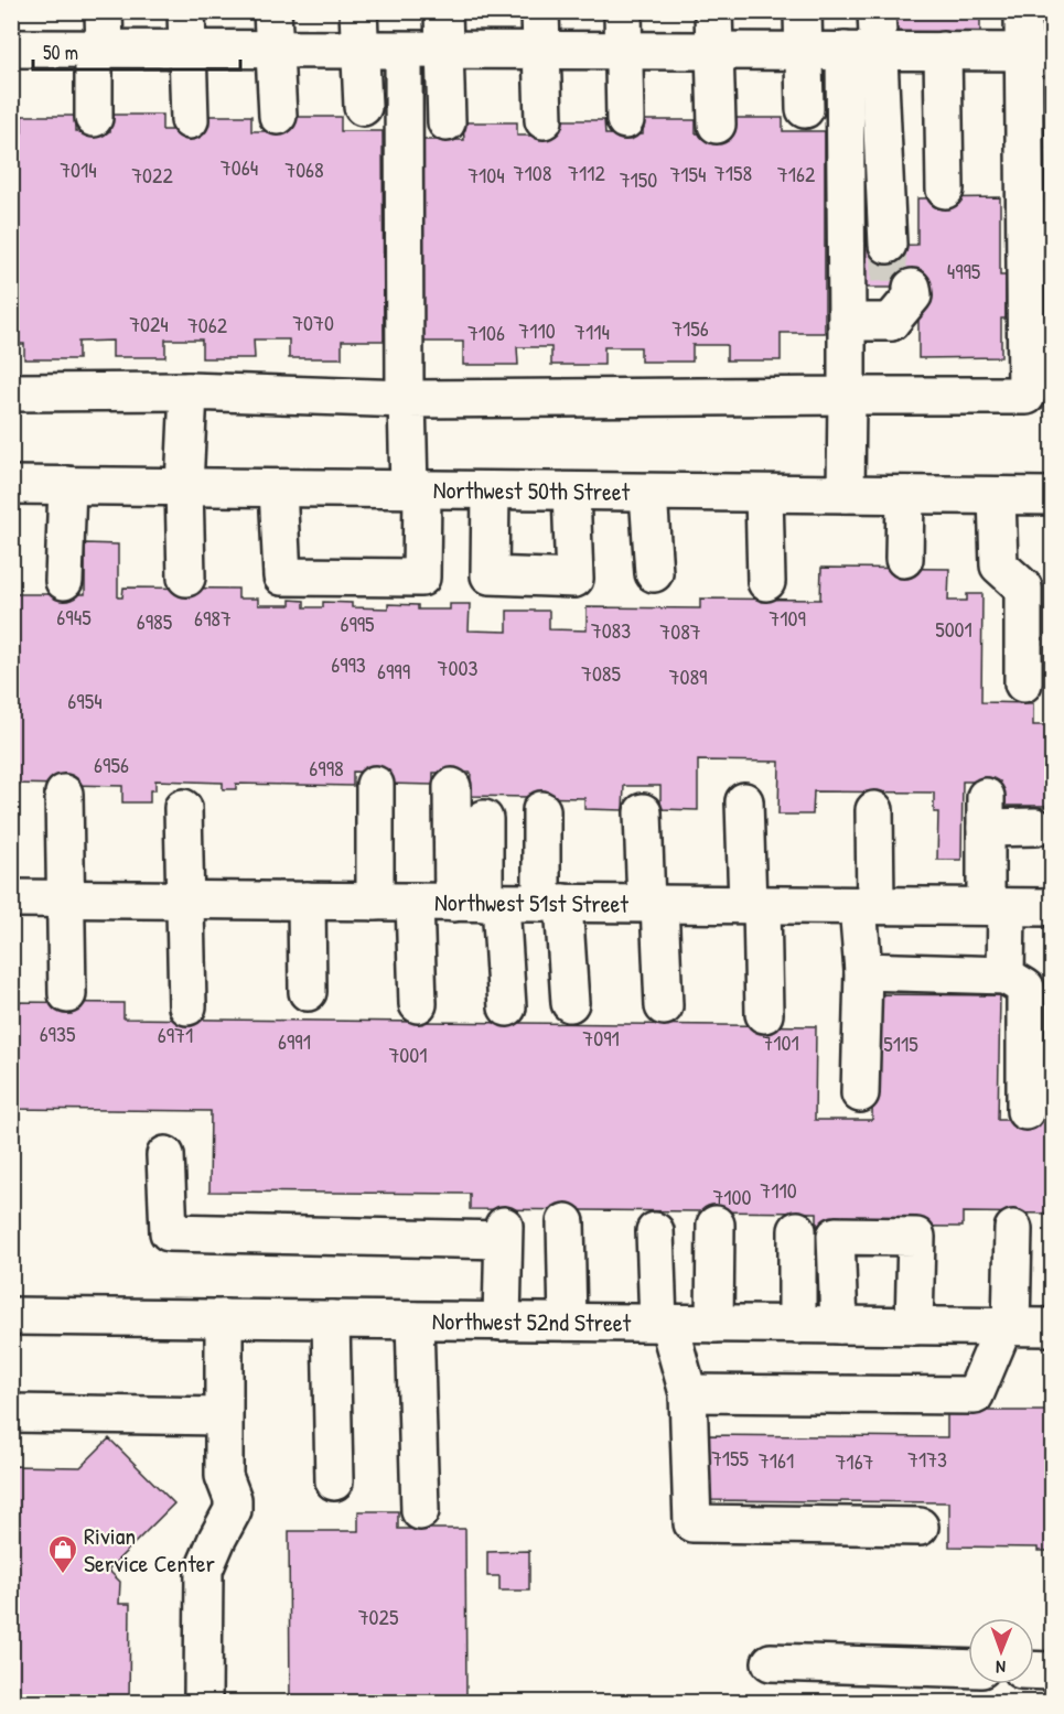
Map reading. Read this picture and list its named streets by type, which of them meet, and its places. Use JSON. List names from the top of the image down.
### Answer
{
  "streets": {
    "street": ["Northwest 50th Street", "Northwest 51st Street", "Northwest 52nd Street"]
  },
  "places": {
    "shop": ["Rivian Service Center"]
  },
  "house_numbers": [
    "7064",
    "7014",
    "7068",
    "7108",
    "7112",
    "7158",
    "7154",
    "7162",
    "7022",
    "7104",
    "7150",
    "4995",
    "7070",
    "7024",
    "7062",
    "7156",
    "7110",
    "7114",
    "7106",
    "6945",
    "6987",
    "7109",
    "6985",
    "6995",
    "5001",
    "7083",
    "7087",
    "6993",
    "7003",
    "6999",
    "7085",
    "7089",
    "6954",
    "6956",
    "6998",
    "6935",
    "6971",
    "7091",
    "6991",
    "7101",
    "5115",
    "7001",
    "7110",
    "7100",
    "7155",
    "7173",
    "7161",
    "7167",
    "7025"
  ],
  "scale_bar": "50 m",
  "north": "bottom"
}
